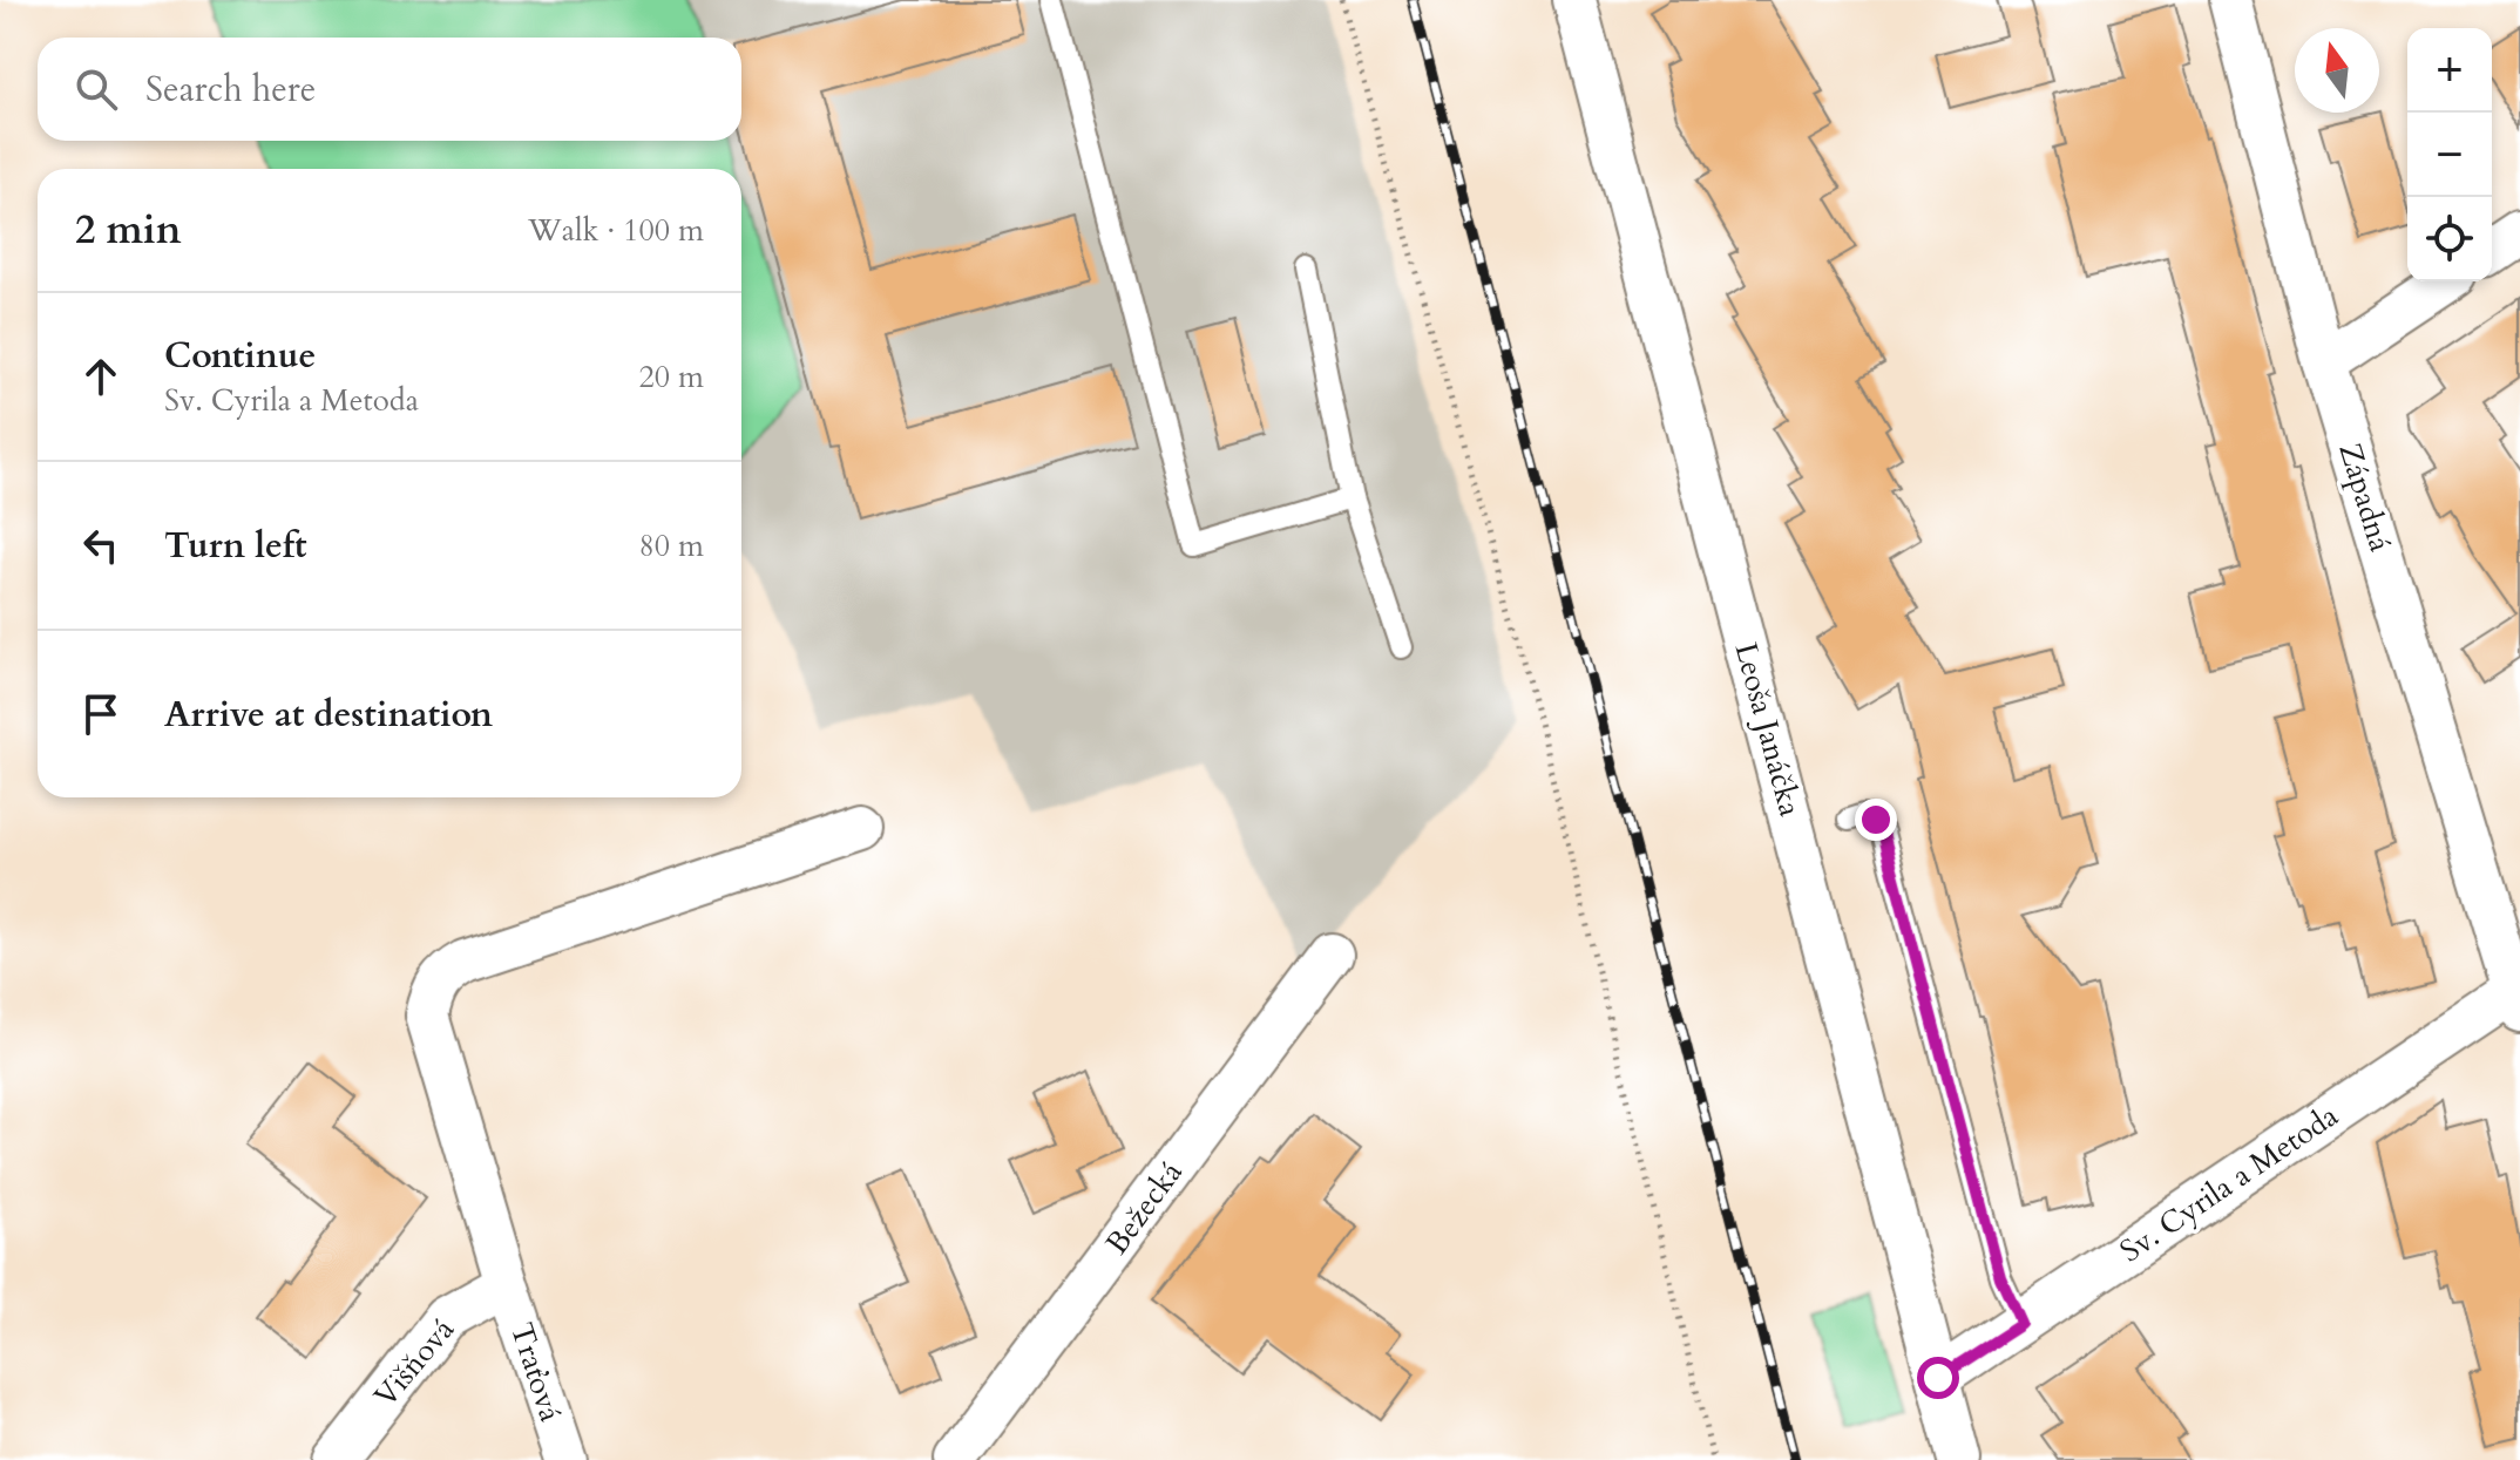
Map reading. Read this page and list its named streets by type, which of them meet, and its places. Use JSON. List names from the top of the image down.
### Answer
{
  "streets": {
    "street": [
      "Západná",
      "Leoša Janáčka",
      "Sv. Cyrila a Metoda",
      "Bežecká",
      "Višňová",
      "Traťová"
    ]
  },
  "crossings": [
    ["Západná", "Sv. Cyrila a Metoda"],
    ["Leoša Janáčka", "Sv. Cyrila a Metoda"],
    ["Višňová", "Traťová"]
  ],
  "north": "top",
  "page": {
    "map_buttons": ["+", "−"],
    "search": "Search here",
    "heading": ["2 min", "Walk · 100 m"],
    "list": [
      ["Continue", "Sv. Cyrila a Metoda", "20 m"],
      ["Turn left", "80 m"],
      "Arrive at destination"
    ]
  }
}
